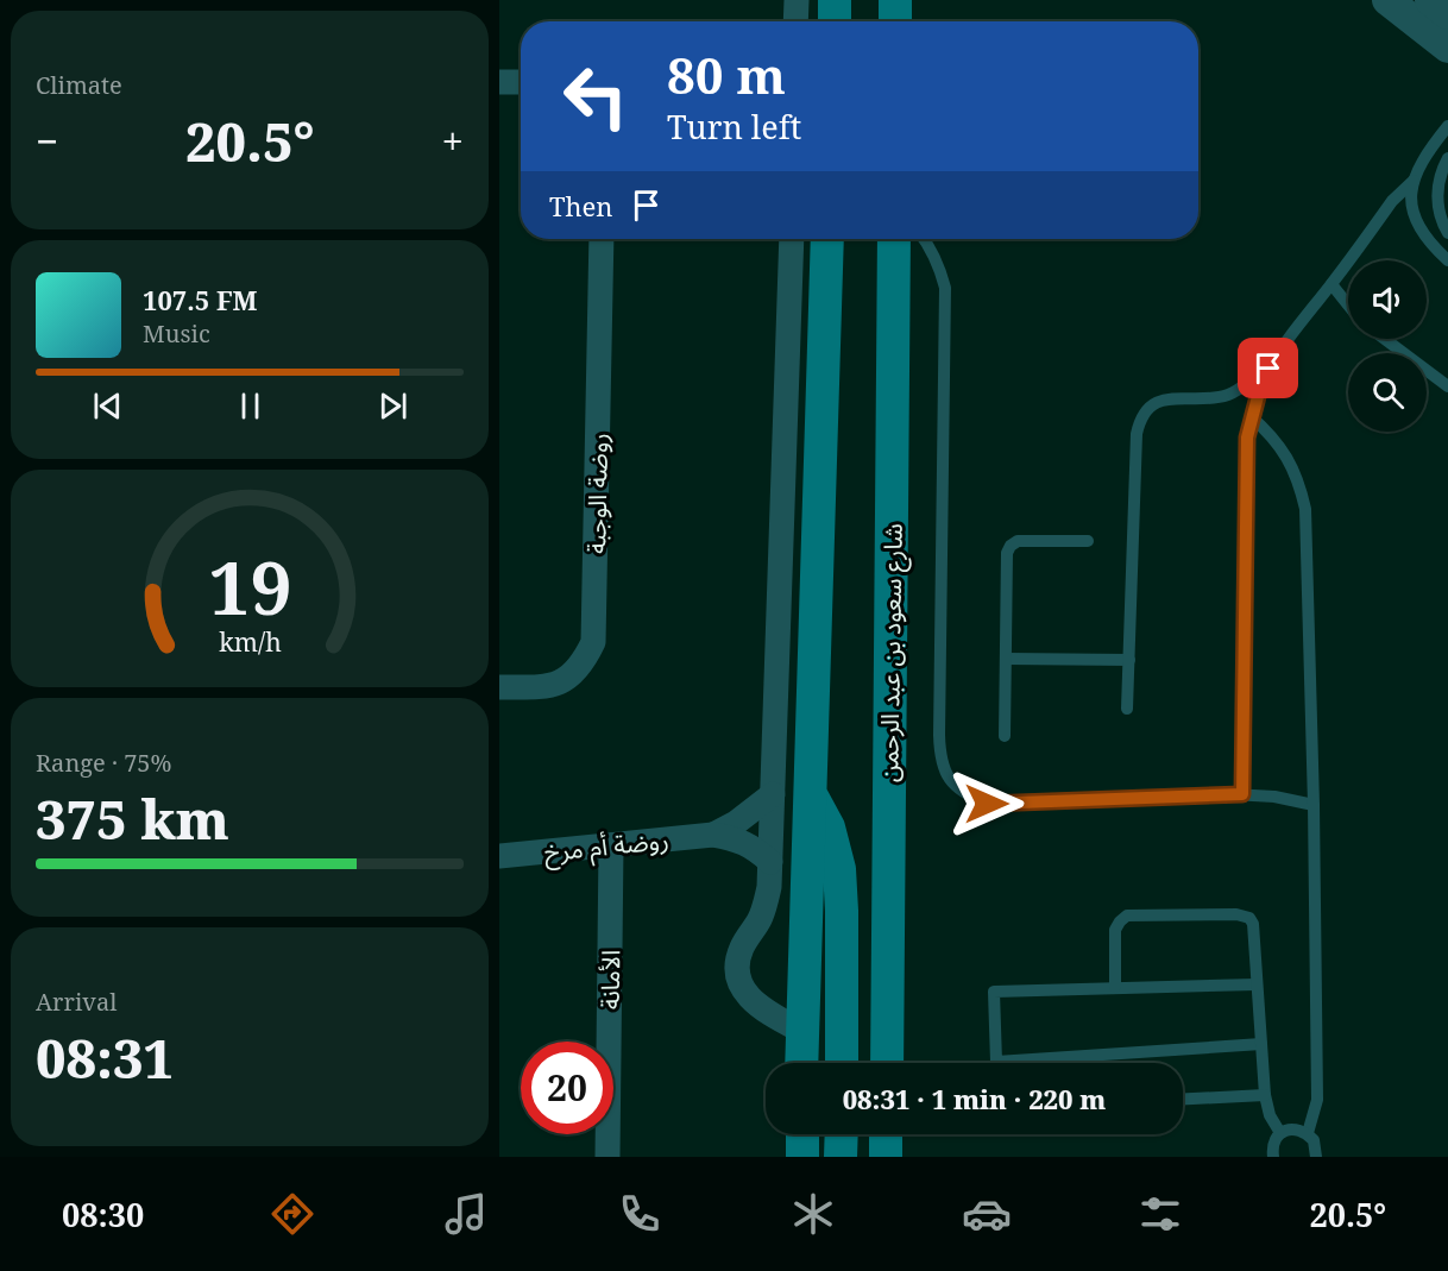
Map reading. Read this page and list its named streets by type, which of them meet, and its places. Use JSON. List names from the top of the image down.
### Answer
{
  "streets": {
    "main road": ["شارع سعود بن عبد الرحمن"],
    "street": ["روضة الوجبة", "روضة أم مرخ", "الأمانة"]
  },
  "crossings": [
    ["روضة أم مرخ", "الأمانة"]
  ],
  "page": {
    "tile": [
      "Climate",
      ["Range · 75%", "375 km"],
      ["Arrival", "08:31"]
    ],
    "turn": ["80 m", "Turn left"],
    "heat": ["−", "20.5°", "+"],
    "then": "Then",
    "song": ["107.5 FM", "Music"],
    "limit": "20",
    "trip": "08:31 · 1 min · 220 m",
    "tabs": ["08:30", "20.5°"],
    "gauge": ["19", "km/h"]
  }
}
